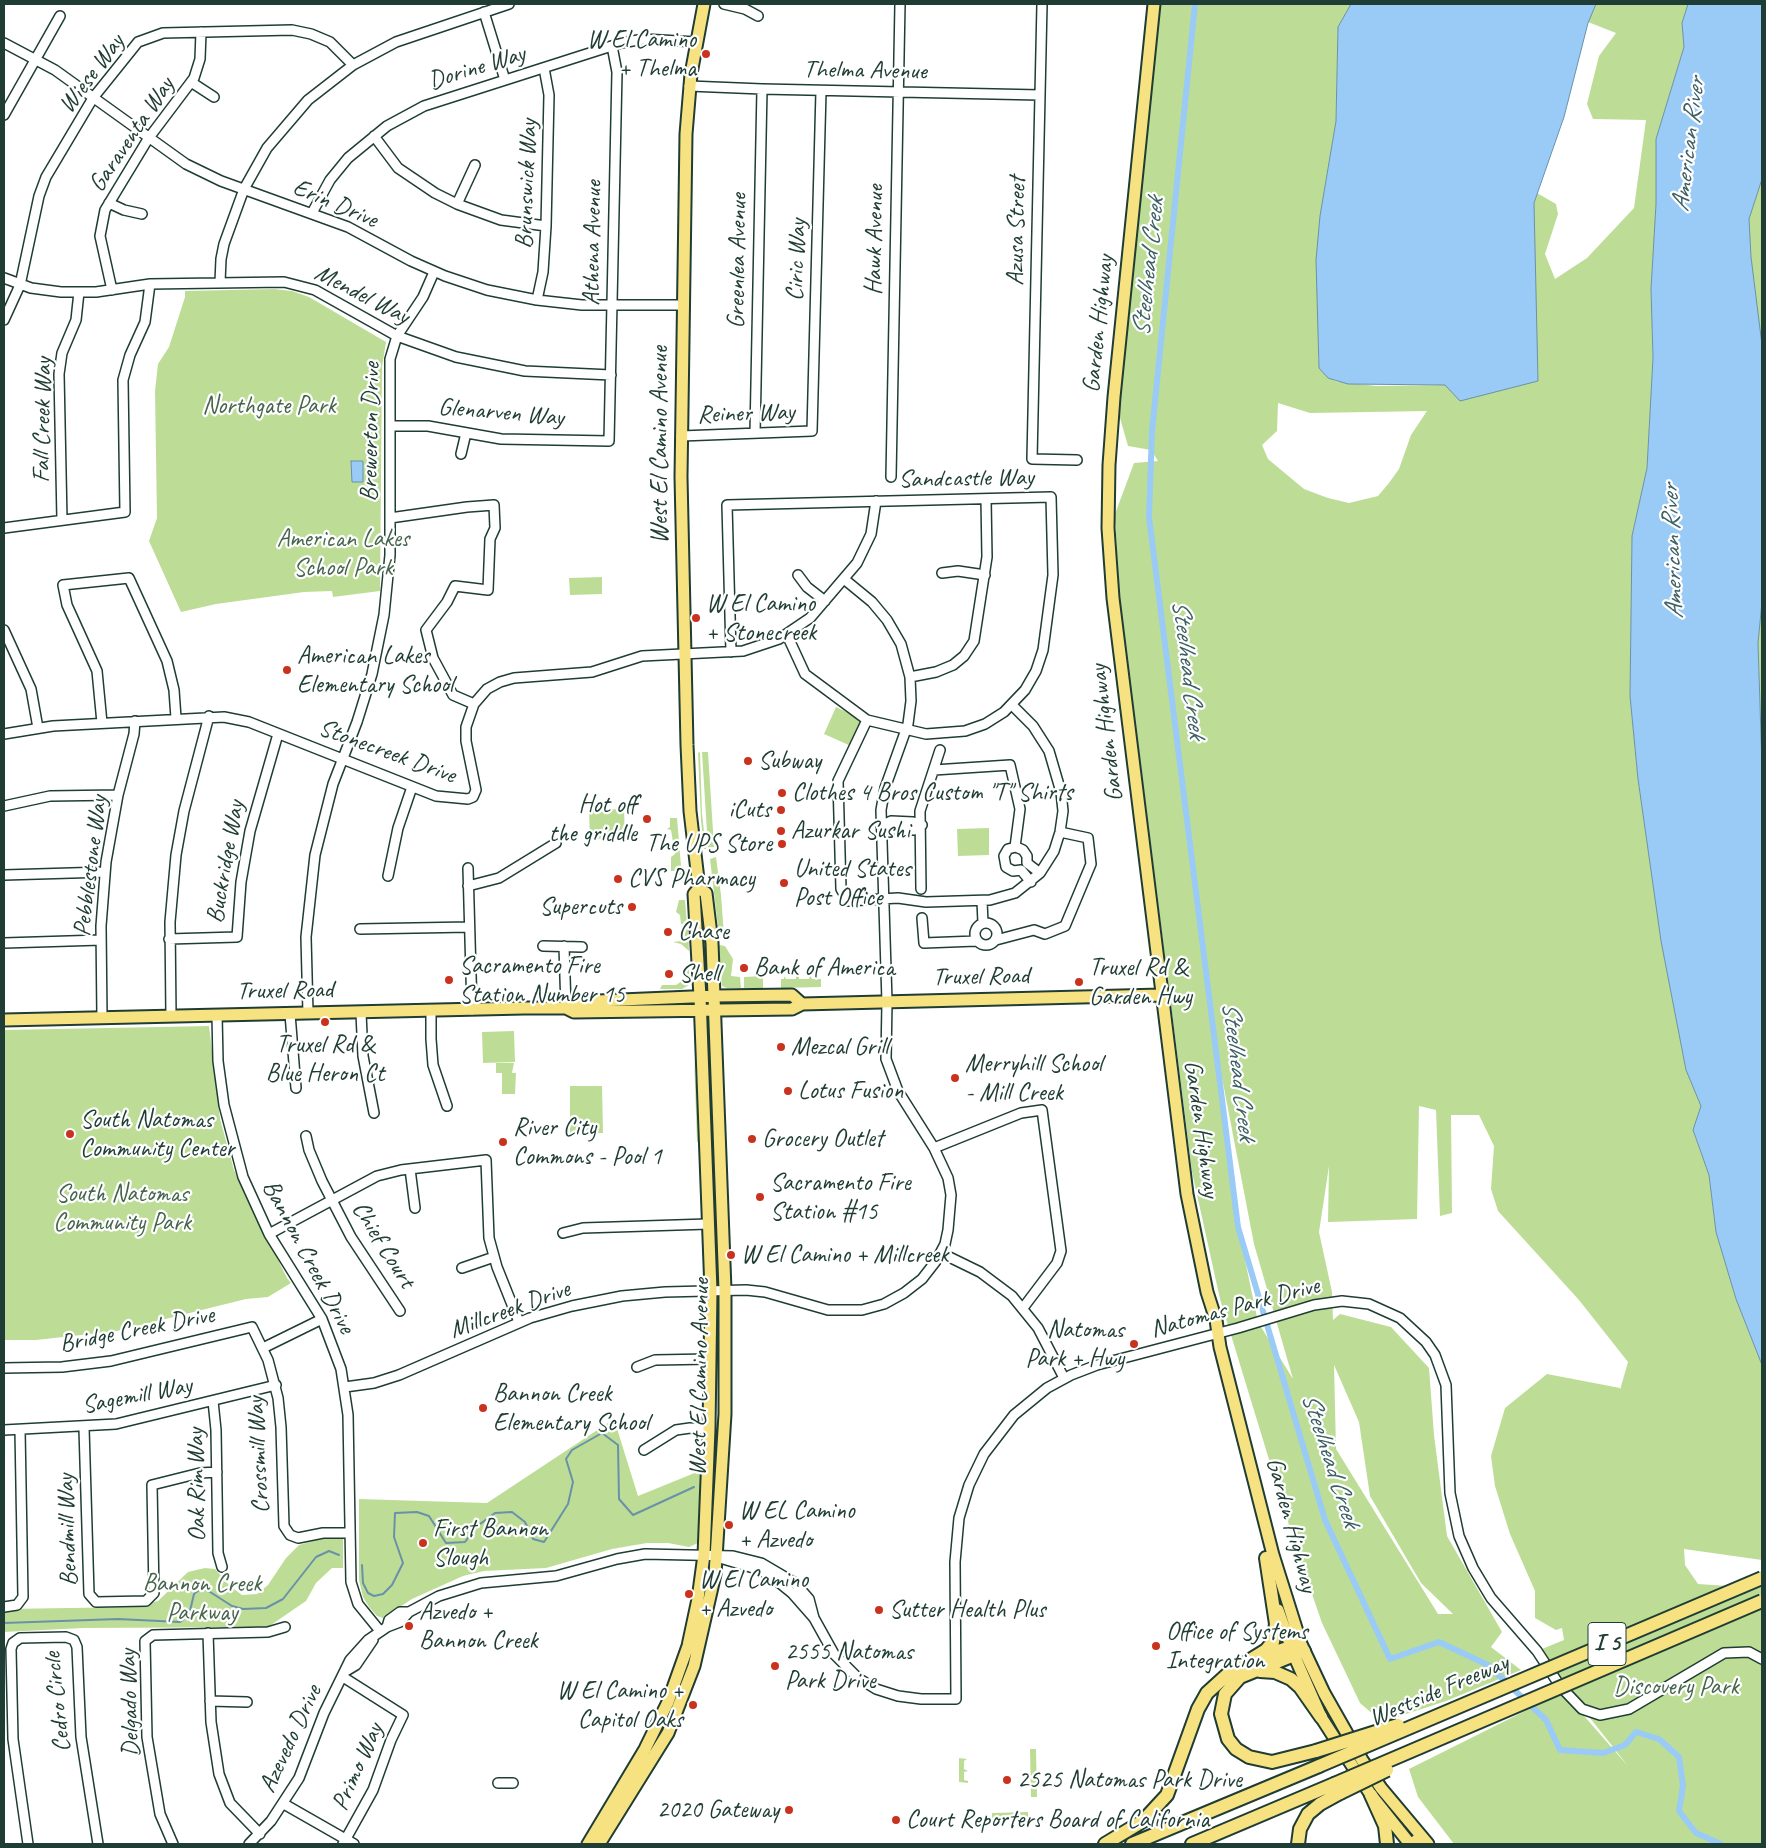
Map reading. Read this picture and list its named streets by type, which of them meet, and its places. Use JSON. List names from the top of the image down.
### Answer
{
  "streets": {
    "highway": ["I 5", "Westside Freeway"],
    "main road": ["Garden Highway", "West El Camino Avenue", "Truxel Road"],
    "street": [
      "Dorine Way",
      "Thelma Avenue",
      "Wiese Way",
      "Garaventa Way",
      "Brunswick Way",
      "Erin Drive",
      "Azusa Street",
      "Hawk Avenue",
      "Athena Avenue",
      "Ciric Way",
      "Greenlea Avenue",
      "Mendel Way",
      "Glenarven Way",
      "Reiner Way",
      "Fall Creek Way",
      "Brewerton Drive",
      "Sandcastle Way",
      "Stonecreek Drive",
      "Buckridge Way",
      "Pebblestone Way",
      "Chief Court",
      "Bannon Creek Drive",
      "Natomas Park Drive",
      "Millcreek Drive",
      "Bridge Creek Drive",
      "Sagemill Way",
      "Crossmill Way",
      "Oak Rim Way",
      "Bendmill Way",
      "Cedro Circle",
      "Delgado Way",
      "Azevedo Drive",
      "Primo Way"
    ]
  },
  "crossings": [
    ["Dorine Way", "Brunswick Way"],
    ["Dorine Way", "Erin Drive"],
    ["Dorine Way", "Athena Avenue"],
    ["Dorine Way", "West El Camino Avenue"],
    ["Thelma Avenue", "Azusa Street"],
    ["Thelma Avenue", "Hawk Avenue"],
    ["Thelma Avenue", "Ciric Way"],
    ["Thelma Avenue", "Greenlea Avenue"],
    ["Thelma Avenue", "West El Camino Avenue"],
    ["Wiese Way", "Garaventa Way"],
    ["Wiese Way", "Erin Drive"],
    ["Wiese Way", "Mendel Way"],
    ["Garaventa Way", "Erin Drive"],
    ["Garaventa Way", "Mendel Way"],
    ["Brunswick Way", "Erin Drive"],
    ["Erin Drive", "Athena Avenue"],
    ["Erin Drive", "Brewerton Drive"],
    ["Erin Drive", "West El Camino Avenue"],
    ["Athena Avenue", "Mendel Way"],
    ["Athena Avenue", "Glenarven Way"],
    ["Ciric Way", "Reiner Way"],
    ["Greenlea Avenue", "Reiner Way"],
    ["Mendel Way", "Fall Creek Way"],
    ["Mendel Way", "Brewerton Drive"],
    ["Garden Highway", "Truxel Road"],
    ["Garden Highway", "Natomas Park Drive"],
    ["Glenarven Way", "Brewerton Drive"],
    ["Reiner Way", "West El Camino Avenue"],
    ["Brewerton Drive", "Stonecreek Drive"],
    ["Brewerton Drive", "Truxel Road"],
    ["West El Camino Avenue", "Stonecreek Drive"],
    ["West El Camino Avenue", "Truxel Road"],
    ["West El Camino Avenue", "Natomas Park Drive"],
    ["West El Camino Avenue", "Millcreek Drive"],
    ["West El Camino Avenue", "Azevedo Drive"],
    ["Sandcastle Way", "Stonecreek Drive"],
    ["Sandcastle Way", "Millcreek Drive"],
    ["Stonecreek Drive", "Buckridge Way"],
    ["Stonecreek Drive", "Pebblestone Way"],
    ["Stonecreek Drive", "Millcreek Drive"],
    ["Pebblestone Way", "Truxel Road"],
    ["Truxel Road", "Bannon Creek Drive"],
    ["Truxel Road", "Millcreek Drive"],
    ["Bannon Creek Drive", "Millcreek Drive"],
    ["Bannon Creek Drive", "Crossmill Way"],
    ["Bannon Creek Drive", "Azevedo Drive"],
    ["Natomas Park Drive", "Azevedo Drive"],
    ["Bridge Creek Drive", "Crossmill Way"],
    ["Sagemill Way", "Crossmill Way"],
    ["Sagemill Way", "Oak Rim Way"],
    ["Sagemill Way", "Bendmill Way"],
    ["Oak Rim Way", "Bendmill Way"],
    ["Azevedo Drive", "Primo Way"]
  ],
  "water": ["American River", "Steelhead Creek"],
  "parks": [
    "Northgate Park",
    "American Lakes School Park",
    "South Natomas Community Park",
    "Bannon Creek Parkway",
    "Discovery Park"
  ],
  "places": [
    "W El Camino + Thelma",
    "W El Camino + Stonecreek",
    "American Lakes Elementary School",
    "Subway",
    "Clothes 4 Bros Custom \"T\" Shirts",
    "iCuts",
    "Hot off the griddle",
    "Azurkar Sushi",
    "The UPS Store",
    "CVS Pharmacy",
    "United States Post Office",
    "Supercuts",
    "Chase",
    "Bank of America",
    "Shell",
    "Sacramento Fire Station Number 15",
    "Truxel Rd & Garden Hwy",
    "Truxel Rd & Blue Heron Ct",
    "Mezcal Grill",
    "Merryhill School - Mill Creek",
    "Lotus Fusion",
    "South Natomas Community Center",
    "Grocery Outlet",
    "River City Commons - Pool 1",
    "Sacramento Fire Station #15",
    "W El Camino + Millcreek",
    "Natomas Park + Hwy",
    "Bannon Creek Elementary School",
    "W EL Camino + Azvedo",
    "First Bannon Slough",
    "W El Camino + Azvedo",
    "Sutter Health Plus",
    "Azvedo + Bannon Creek",
    "Office of Systems Integration",
    "2555 Natomas Park Drive",
    "W El Camino + Capitol Oaks",
    "2525 Natomas Park Drive",
    "2020 Gateway",
    "Court Reporters Board of California"
  ]
}
